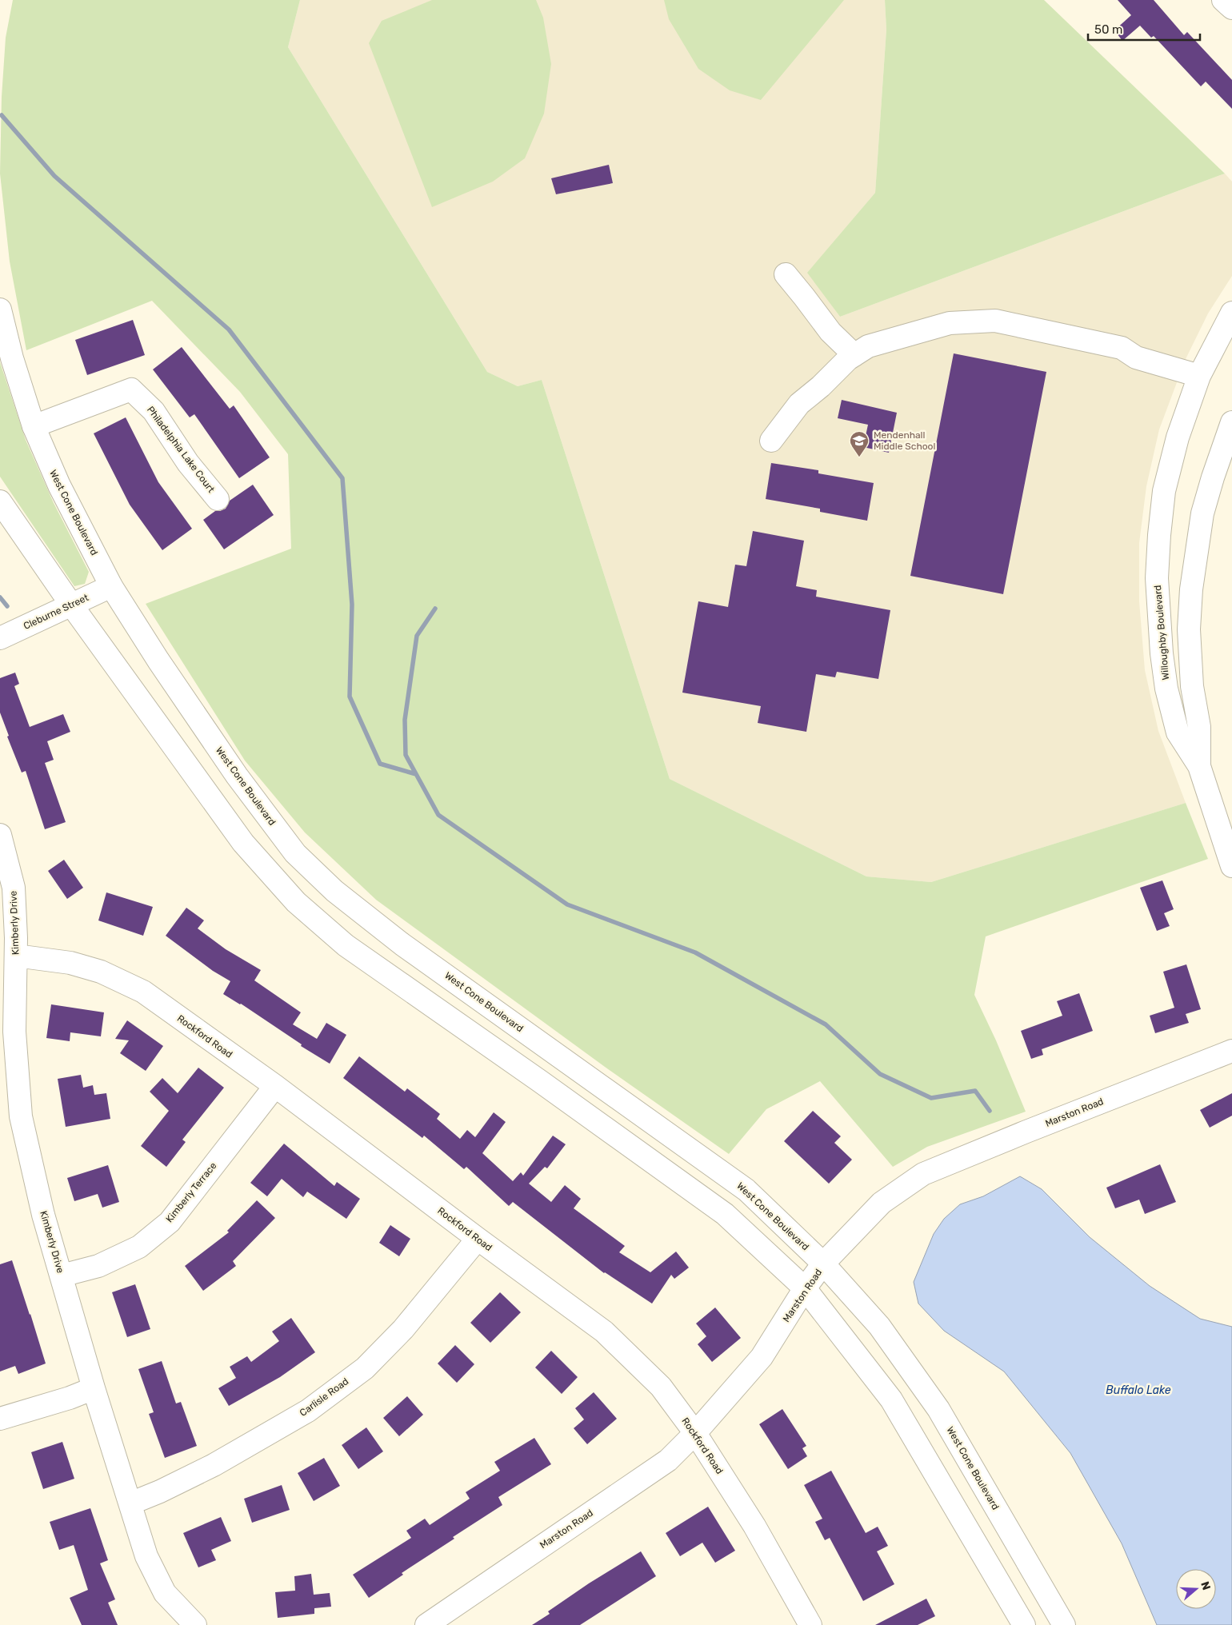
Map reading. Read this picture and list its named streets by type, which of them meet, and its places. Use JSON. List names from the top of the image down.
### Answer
{
  "streets": {
    "street": [
      "Philadelphia Lake Court",
      "West Cone Boulevard",
      "Cleburne Street",
      "Willoughby Boulevard",
      "Kimberly Drive",
      "Rockford Road",
      "Marston Road",
      "Kimberly Terrace",
      "Carlisle Road"
    ]
  },
  "crossings": [
    ["Philadelphia Lake Court", "West Cone Boulevard"],
    ["West Cone Boulevard", "Cleburne Street"],
    ["West Cone Boulevard", "Marston Road"],
    ["Kimberly Drive", "Rockford Road"],
    ["Kimberly Drive", "Kimberly Terrace"],
    ["Kimberly Drive", "Carlisle Road"],
    ["Rockford Road", "Marston Road"],
    ["Rockford Road", "Kimberly Terrace"],
    ["Rockford Road", "Carlisle Road"]
  ],
  "water": ["Buffalo Lake"],
  "places": {
    "school or university": ["Mendenhall Middle School"]
  },
  "scale_bar": "50 m",
  "north": "right"
}
